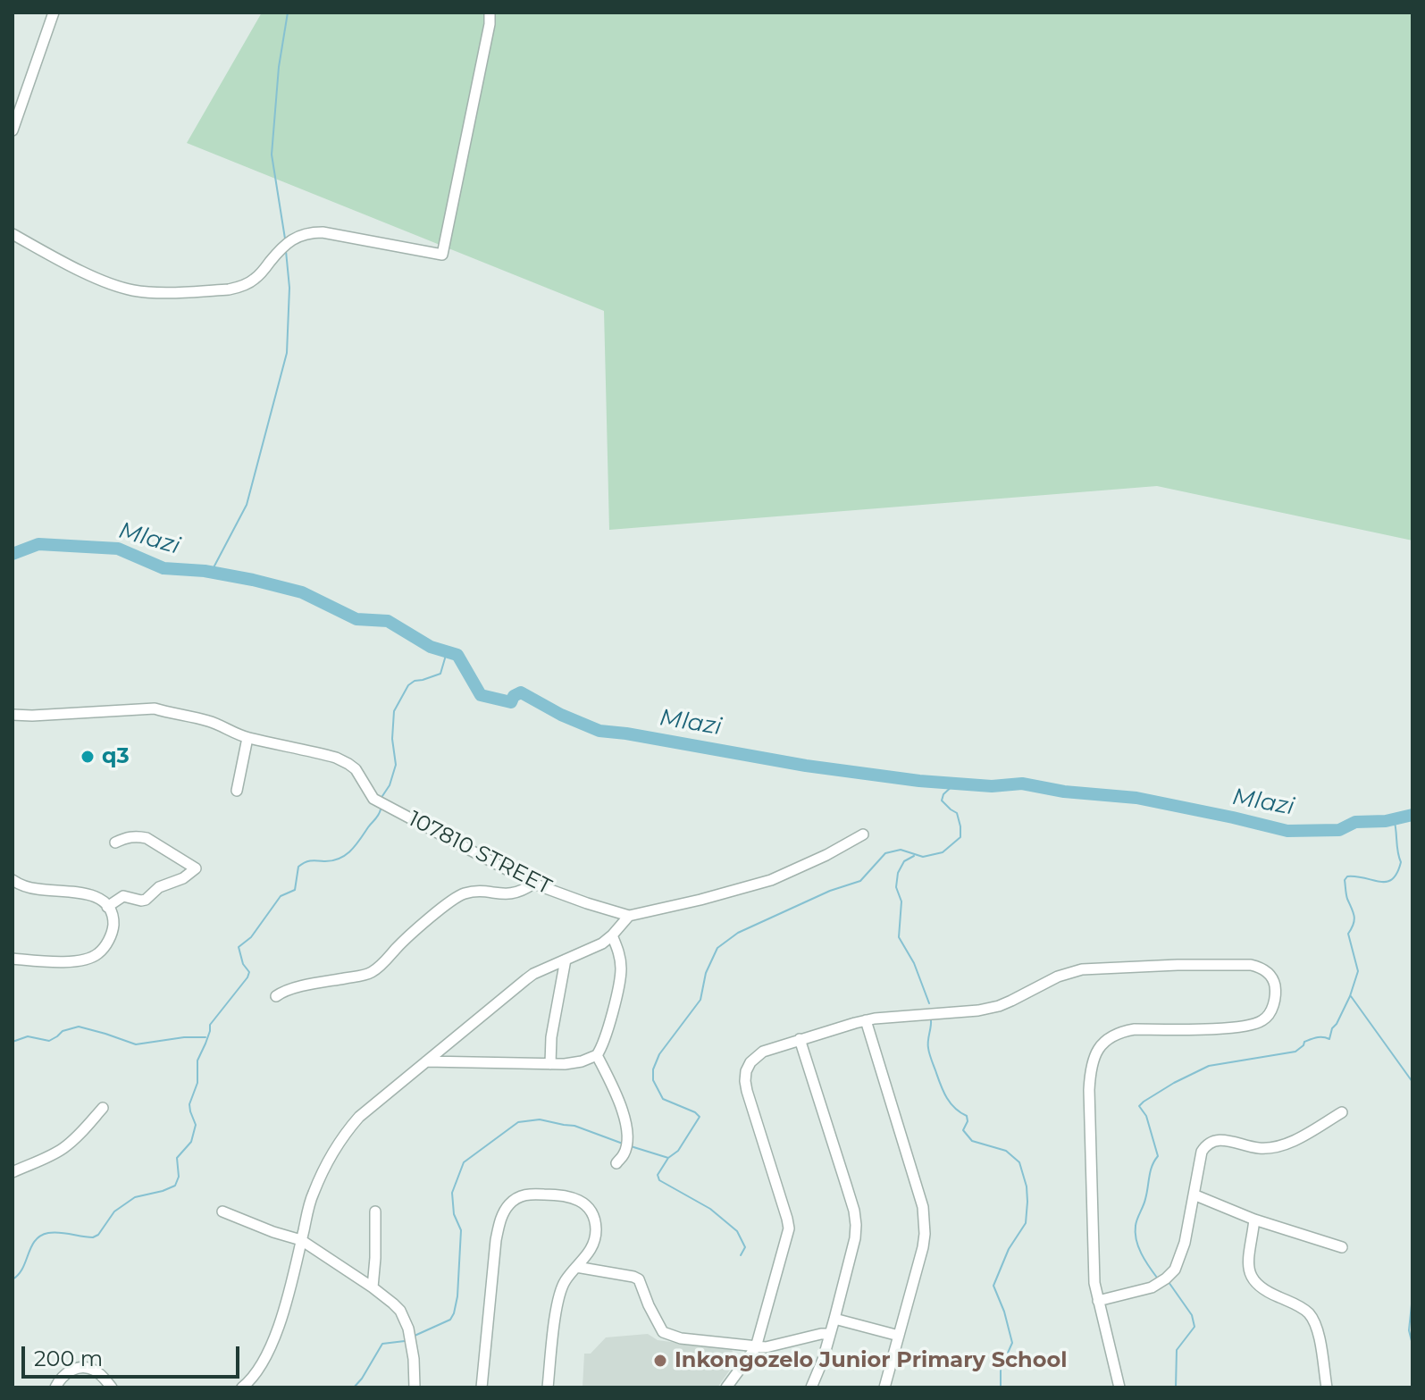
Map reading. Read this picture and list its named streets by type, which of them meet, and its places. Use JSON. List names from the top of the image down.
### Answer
{
  "streets": {
    "street": ["107810 STREET"]
  },
  "water": ["Mlazi"],
  "places": ["q3", "Inkongozelo Junior Primary School"],
  "scale_bar": "200 m"
}
